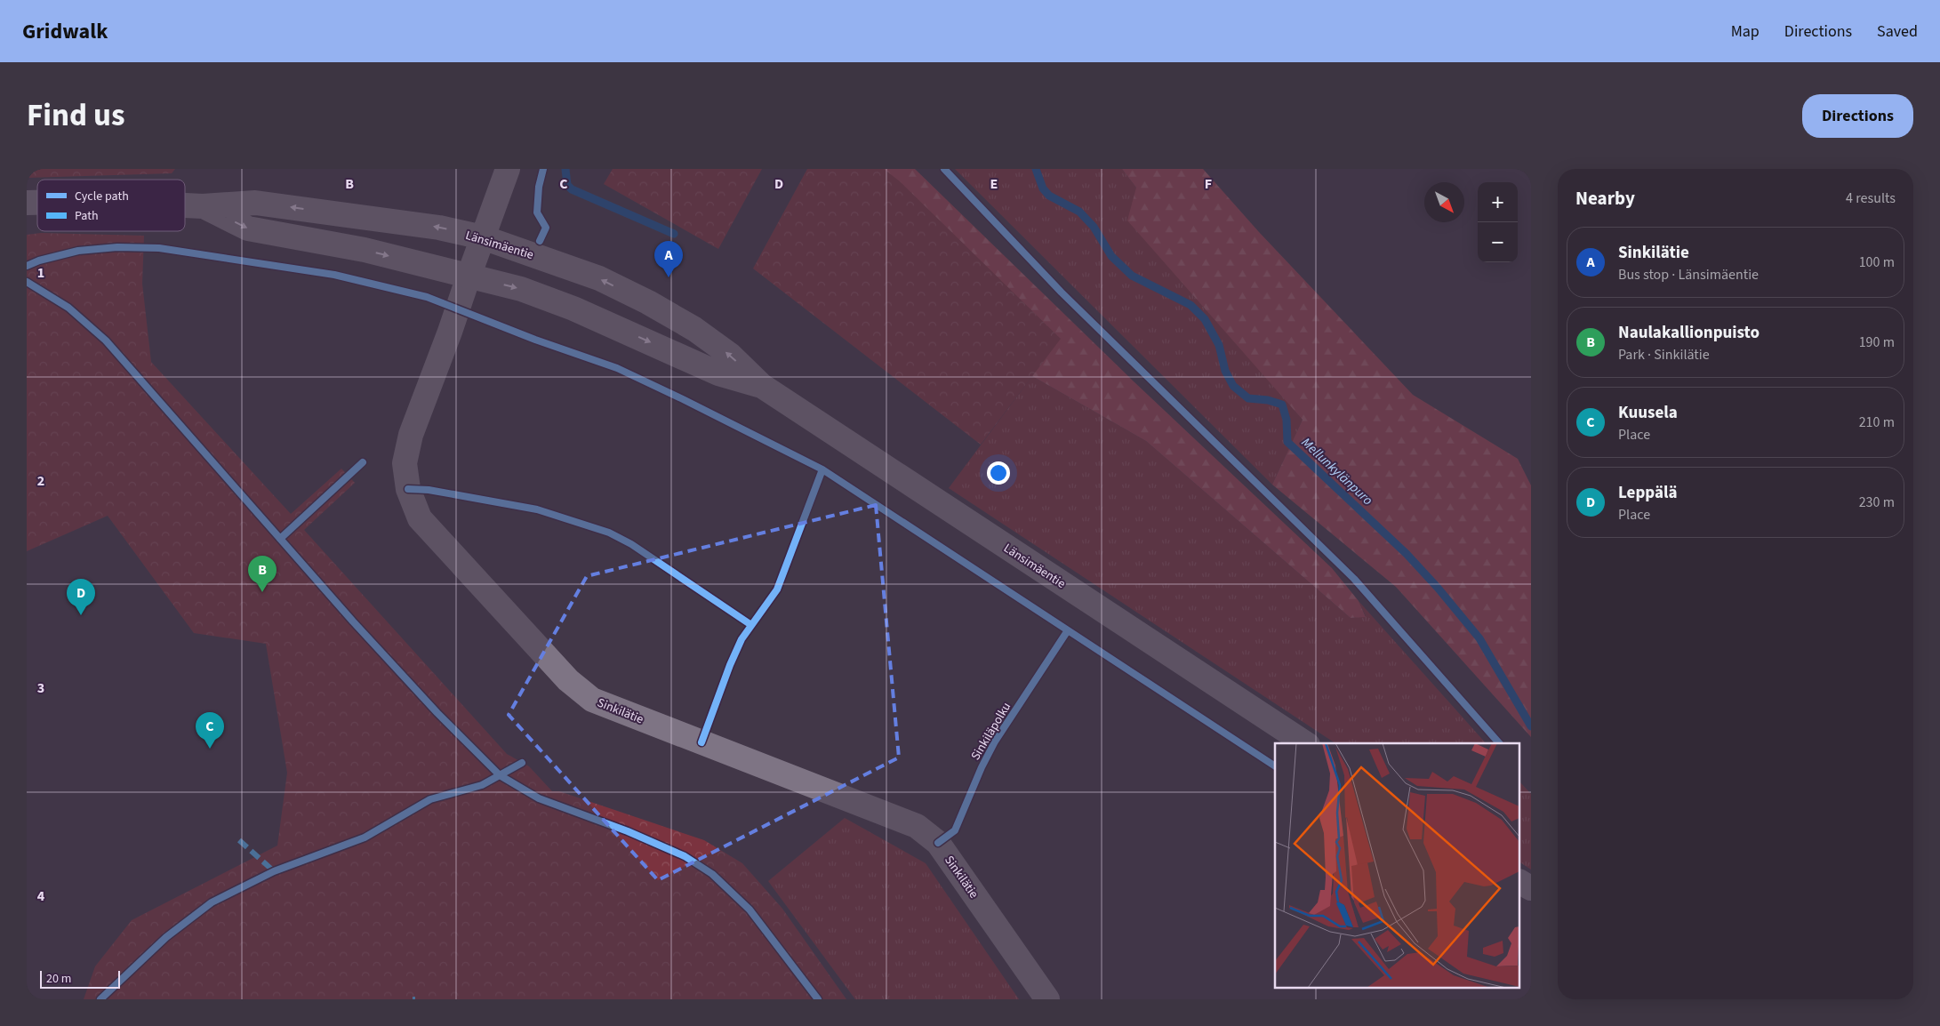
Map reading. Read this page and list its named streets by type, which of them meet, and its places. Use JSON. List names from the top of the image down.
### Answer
{
  "streets": {
    "main road": ["Länsimäentie", "Sinkilätie"],
    "cycle path": ["Sinkiläpolku"]
  },
  "crossings": [
    ["Länsimäentie", "Sinkilätie"]
  ],
  "water": ["Mellunkylänpuro"],
  "legend": ["Cycle path", "Path"],
  "scale_bar": "20 m",
  "north": "bottom right",
  "page": {
    "header": "Gridwalk",
    "nav": ["Map", "Directions", "Saved"],
    "title": "Find us",
    "buttons": "Directions",
    "heading": ["Nearby", "4 results"],
    "map_buttons": ["+", "−"],
    "list": [
      {
        "mark": "A",
        "name": "Sinkilätie",
        "note": "Bus stop · Länsimäentie",
        "value": "100 m"
      },
      {
        "mark": "B",
        "name": "Naulakallionpuisto",
        "note": "Park · Sinkilätie",
        "value": "190 m"
      },
      {
        "mark": "C",
        "name": "Kuusela",
        "note": "Place",
        "value": "210 m"
      },
      {
        "mark": "D",
        "name": "Leppälä",
        "note": "Place",
        "value": "230 m"
      }
    ],
    "pins": [
      "A",
      "B",
      "D",
      "C"
    ],
    "scale": "20 m"
  },
  "grid": {
    "columns": [
      "B",
      "C",
      "D",
      "E",
      "F"
    ],
    "rows": [
      "1",
      "2",
      "3",
      "4"
    ]
  }
}
